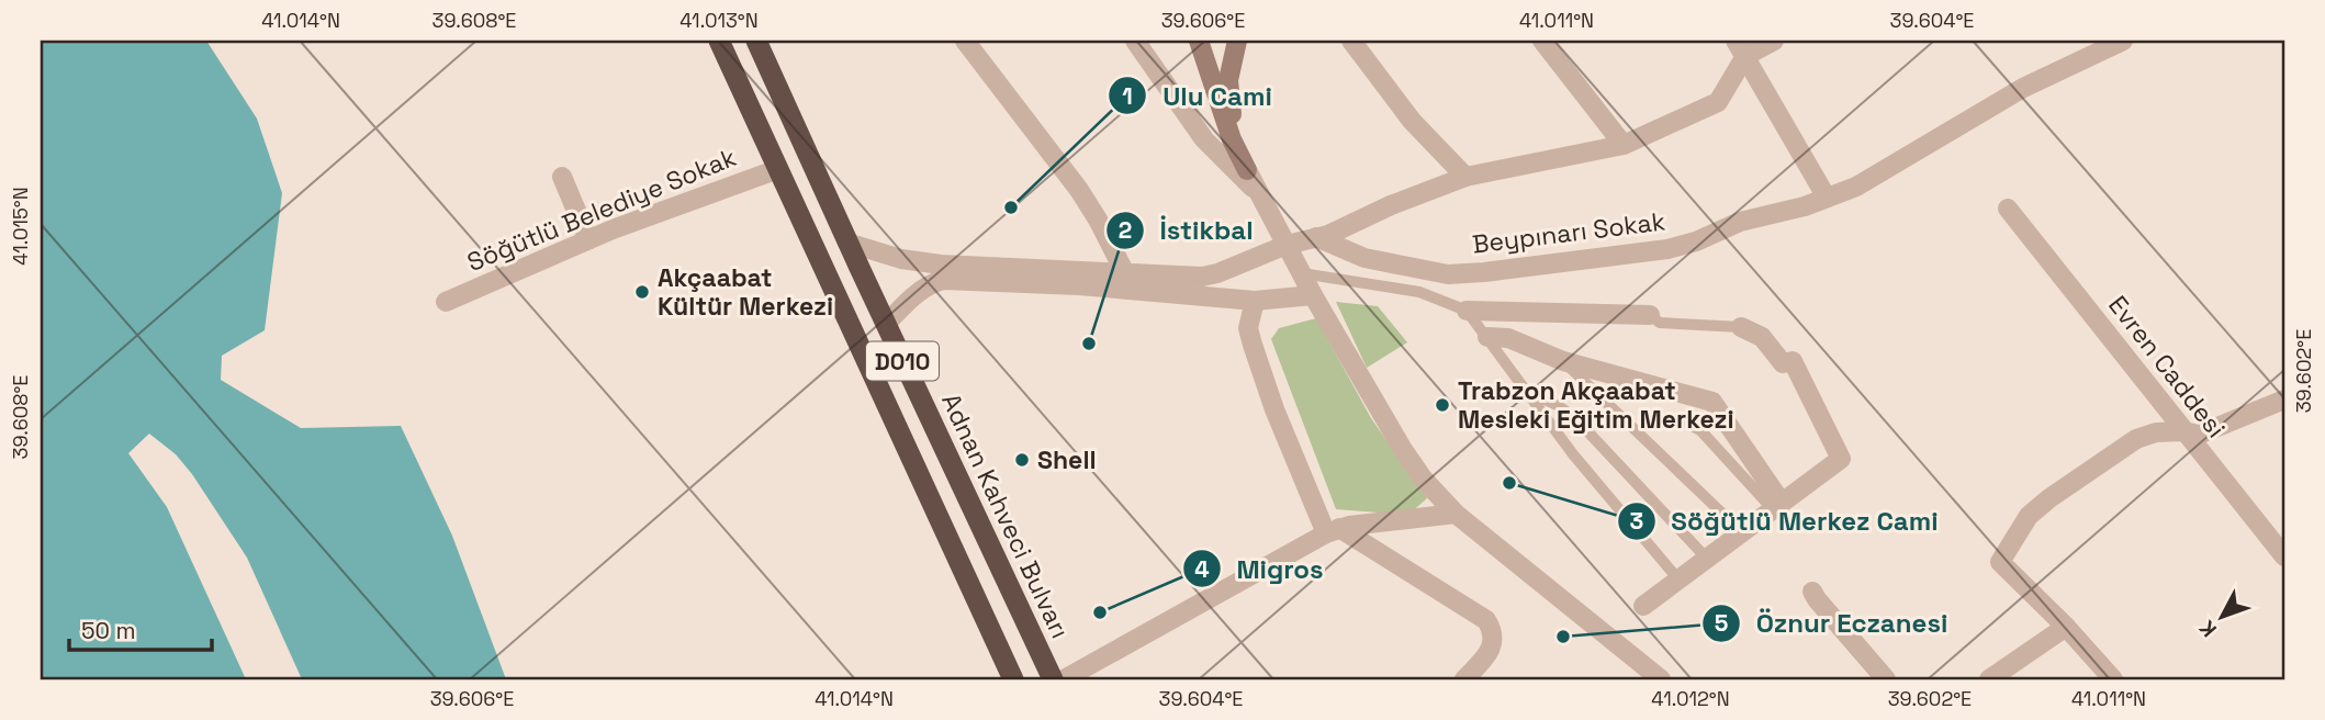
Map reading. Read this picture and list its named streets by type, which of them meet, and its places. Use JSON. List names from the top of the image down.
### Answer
{
  "streets": {
    "highway": ["D010", "Adnan Kahveci Bulvarı"],
    "street": ["Söğütlü Belediye Sokak", "Beypınarı Sokak", "Evren Caddesi"]
  },
  "crossings": [
    ["Söğütlü Belediye Sokak", "D010"]
  ],
  "places": [
    "Ulu Cami",
    "Akçaabat Kültür Merkezi",
    "İstikbal",
    "Trabzon Akçaabat Mesleki Eğitim Merkezi",
    "Shell",
    "Söğütlü Merkez Cami",
    "Migros",
    "Öznur Eczanesi"
  ],
  "scale_bar": "50 m",
  "north": "bottom left",
  "coordinates": [
    "41.014°N",
    "39.608°E",
    "41.013°N",
    "39.606°E",
    "41.011°N",
    "39.604°E",
    "41.015°N",
    "39.602°E",
    "41.012°N"
  ]
}
